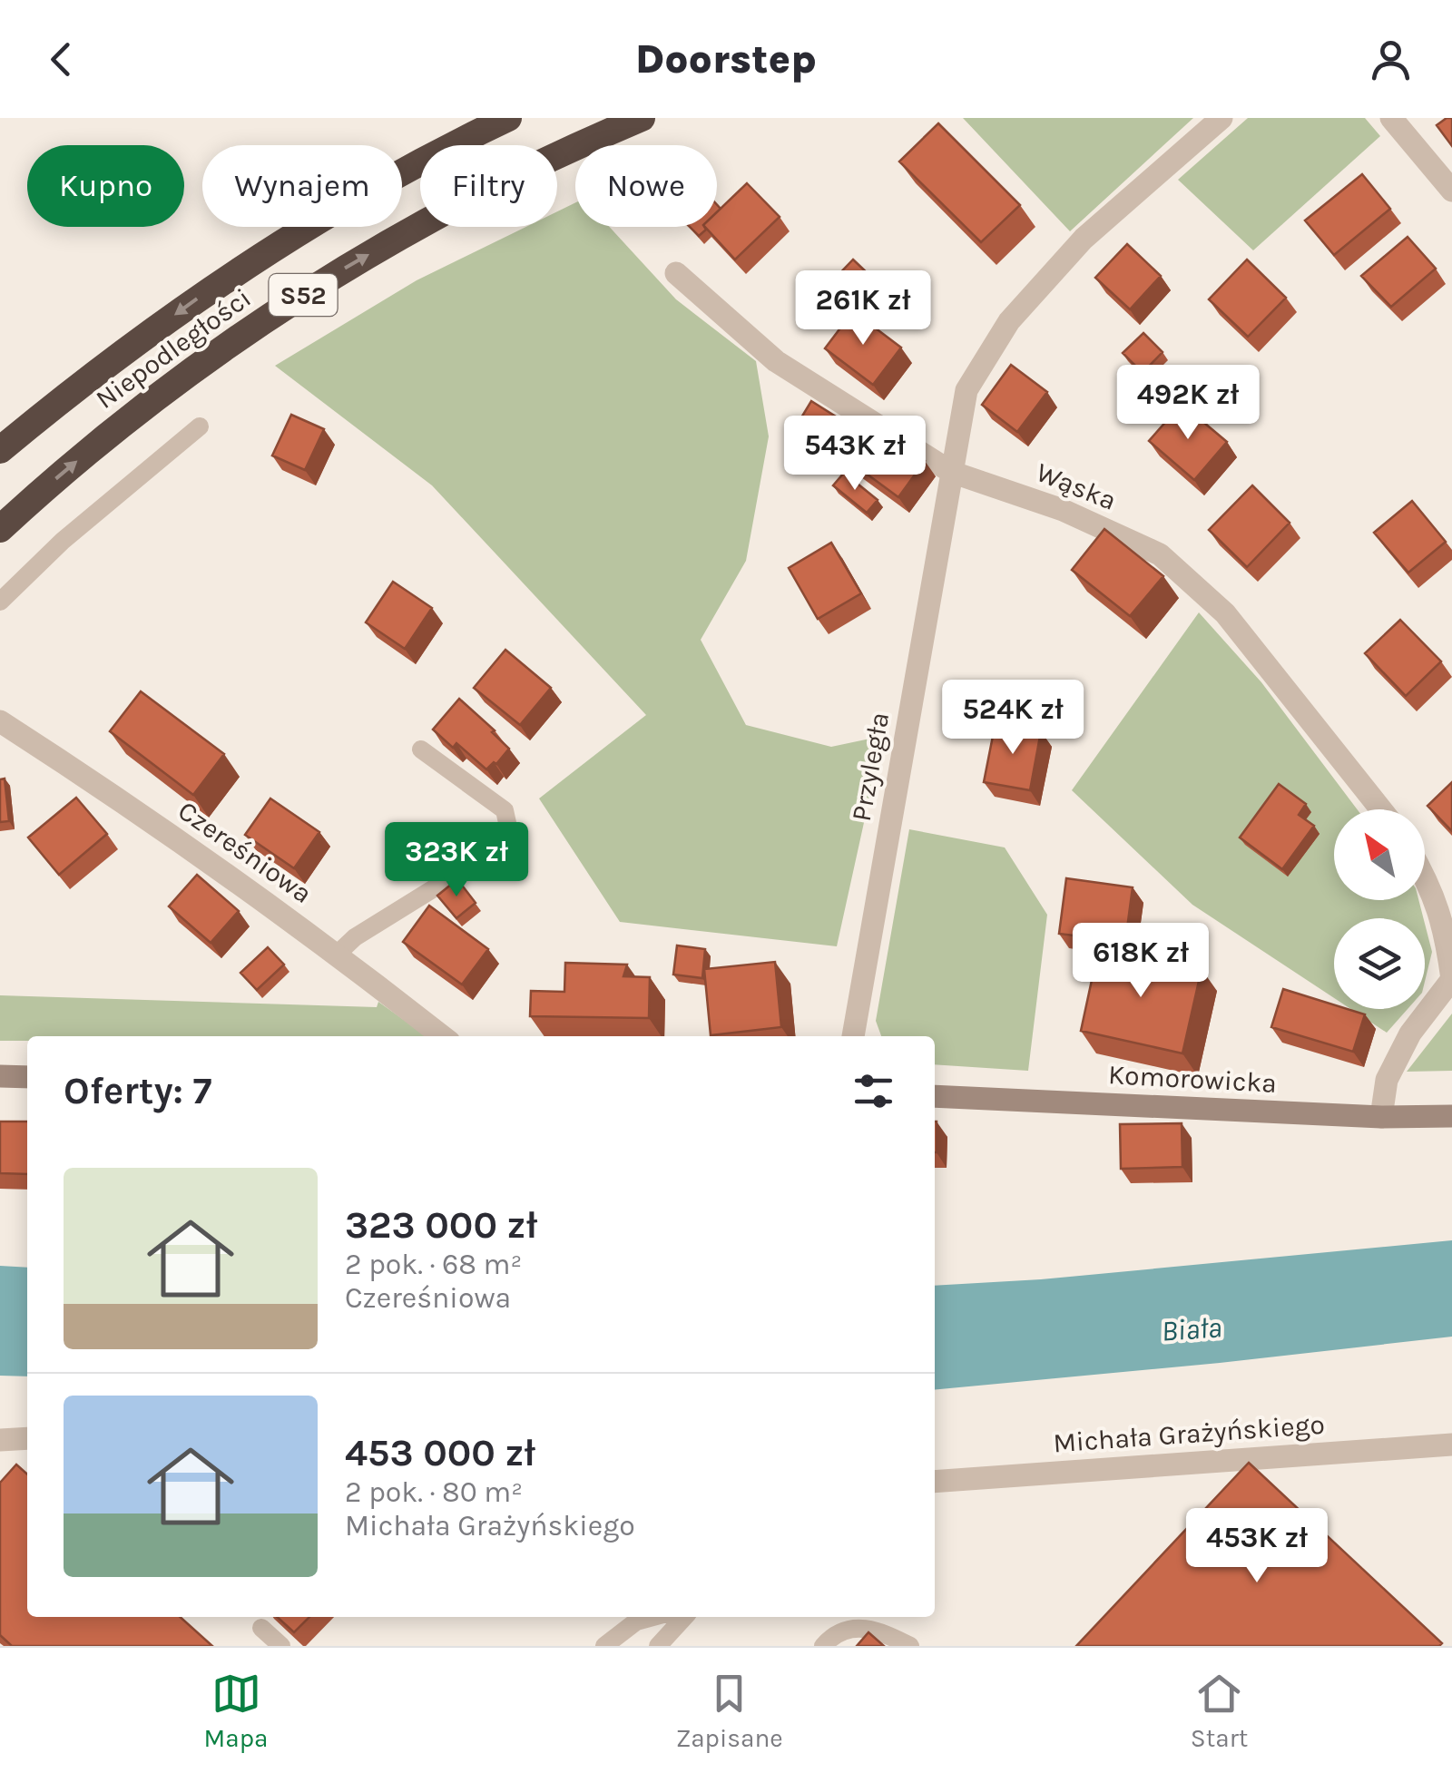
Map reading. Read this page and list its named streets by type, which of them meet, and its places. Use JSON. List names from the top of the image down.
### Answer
{
  "streets": {
    "highway": ["S52", "Niepodległości"],
    "street": [
      "Wąska",
      "Przyległa",
      "Czereśniowa",
      "Komorowicka",
      "Michała Grażyńskiego"
    ]
  },
  "crossings": [
    ["Wąska", "Przyległa"]
  ],
  "water": ["Biała"],
  "north": "top left",
  "page": {
    "header": "Doorstep",
    "chip": [
      "Kupno",
      "Wynajem",
      "Filtry",
      "Nowe"
    ],
    "price": [
      "261K zł",
      "492K zł",
      "543K zł",
      "524K zł",
      "323K zł",
      "618K zł",
      "453K zł"
    ],
    "heading": "Oferty: 7",
    "list": [
      {
        "name": "323 000 zł",
        "note": "2 pok. · 68 m² · Czereśniowa"
      },
      {
        "name": "453 000 zł",
        "note": "2 pok. · 80 m² · Michała Grażyńskiego"
      }
    ],
    "tabs": ["Mapa", "Zapisane", "Start"]
  }
}
